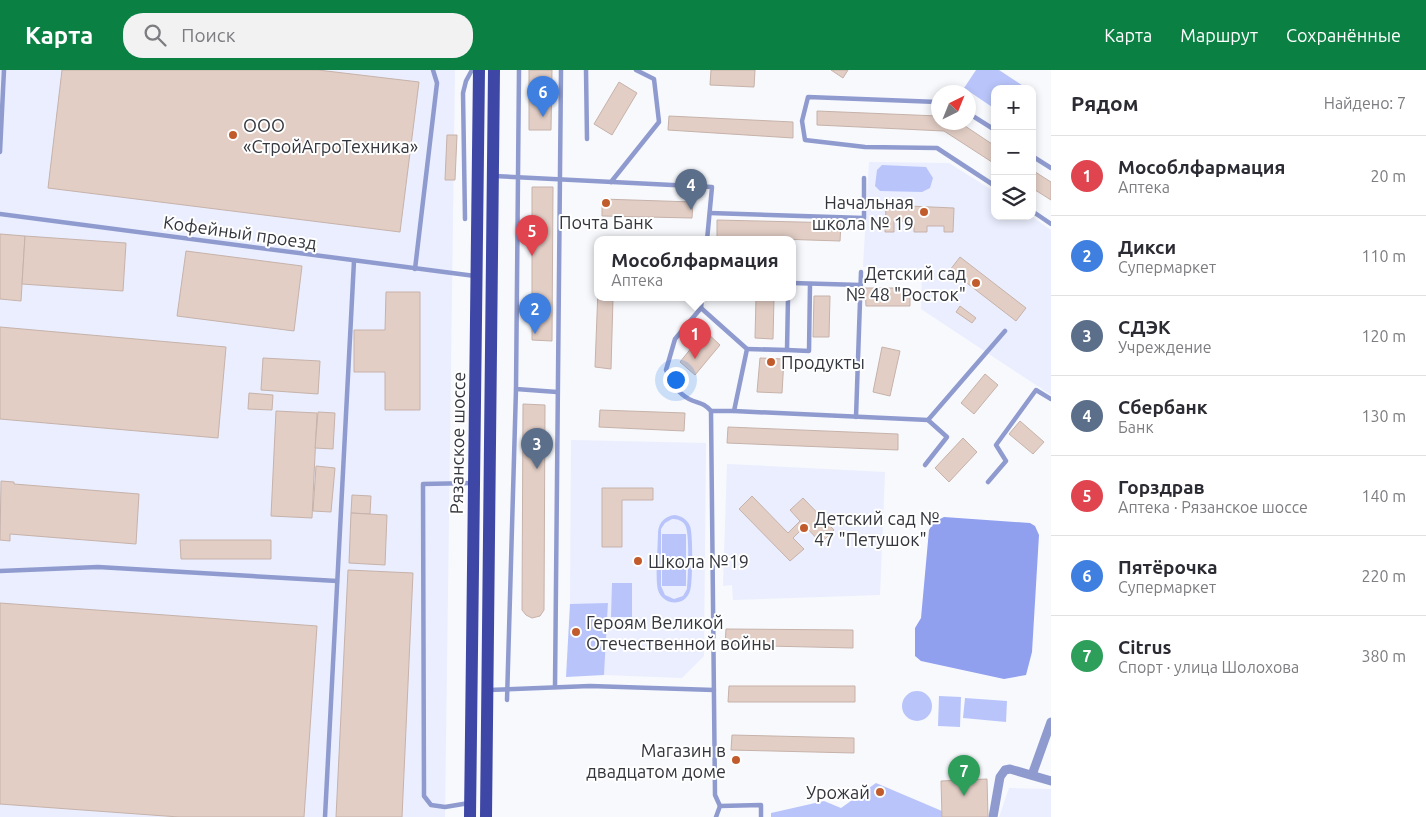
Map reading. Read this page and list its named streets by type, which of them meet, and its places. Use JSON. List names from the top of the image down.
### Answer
{
  "streets": {
    "main road": ["Рязанское шоссе"],
    "lane": ["Кофейный проезд"]
  },
  "crossings": [
    ["Кофейный проезд", "Рязанское шоссе"]
  ],
  "places": [
    "ООО «СтройАгроТехника»",
    "Почта Банк",
    "Начальная школа № 19",
    "Детский сад № 48 \"Росток\"",
    "Продукты",
    "Детский сад № 47 \"Петушок\"",
    "Школа №19",
    "Героям Великой Отечественной войны",
    "Магазин в двадцатом доме",
    "Урожай"
  ],
  "north": "top right",
  "page": {
    "header": "Карта",
    "search": "Поиск",
    "nav": ["Карта", "Маршрут", "Сохранённые"],
    "heading": ["Рядом", "Найдено: 7"],
    "pins": [
      "6",
      "4",
      "5",
      "2",
      "1",
      "3",
      "7"
    ],
    "map_buttons": ["+", "−"],
    "list": [
      {
        "mark": "1",
        "name": "Мособлфармация",
        "note": "Аптека",
        "value": "20 m"
      },
      {
        "mark": "2",
        "name": "Дикси",
        "note": "Супермаркет",
        "value": "110 m"
      },
      {
        "mark": "3",
        "name": "СДЭК",
        "note": "Учреждение",
        "value": "120 m"
      },
      {
        "mark": "4",
        "name": "Сбербанк",
        "note": "Банк",
        "value": "130 m"
      },
      {
        "mark": "5",
        "name": "Горздрав",
        "note": "Аптека · Рязанское шоссе",
        "value": "140 m"
      },
      {
        "mark": "6",
        "name": "Пятёрочка",
        "note": "Супермаркет",
        "value": "220 m"
      },
      {
        "mark": "7",
        "name": "Citrus",
        "note": "Спорт · улица Шолохова",
        "value": "380 m"
      }
    ],
    "popup": ["Мособлфармация", "Аптека"]
  }
}
